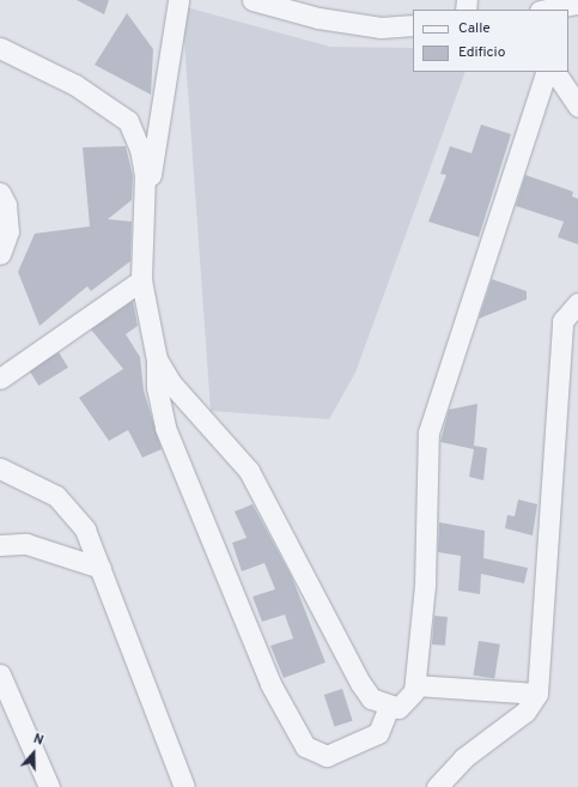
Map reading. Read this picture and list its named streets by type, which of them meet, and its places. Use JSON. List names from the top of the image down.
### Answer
{
  "legend": ["Calle", "Edificio"],
  "north": "top"
}
